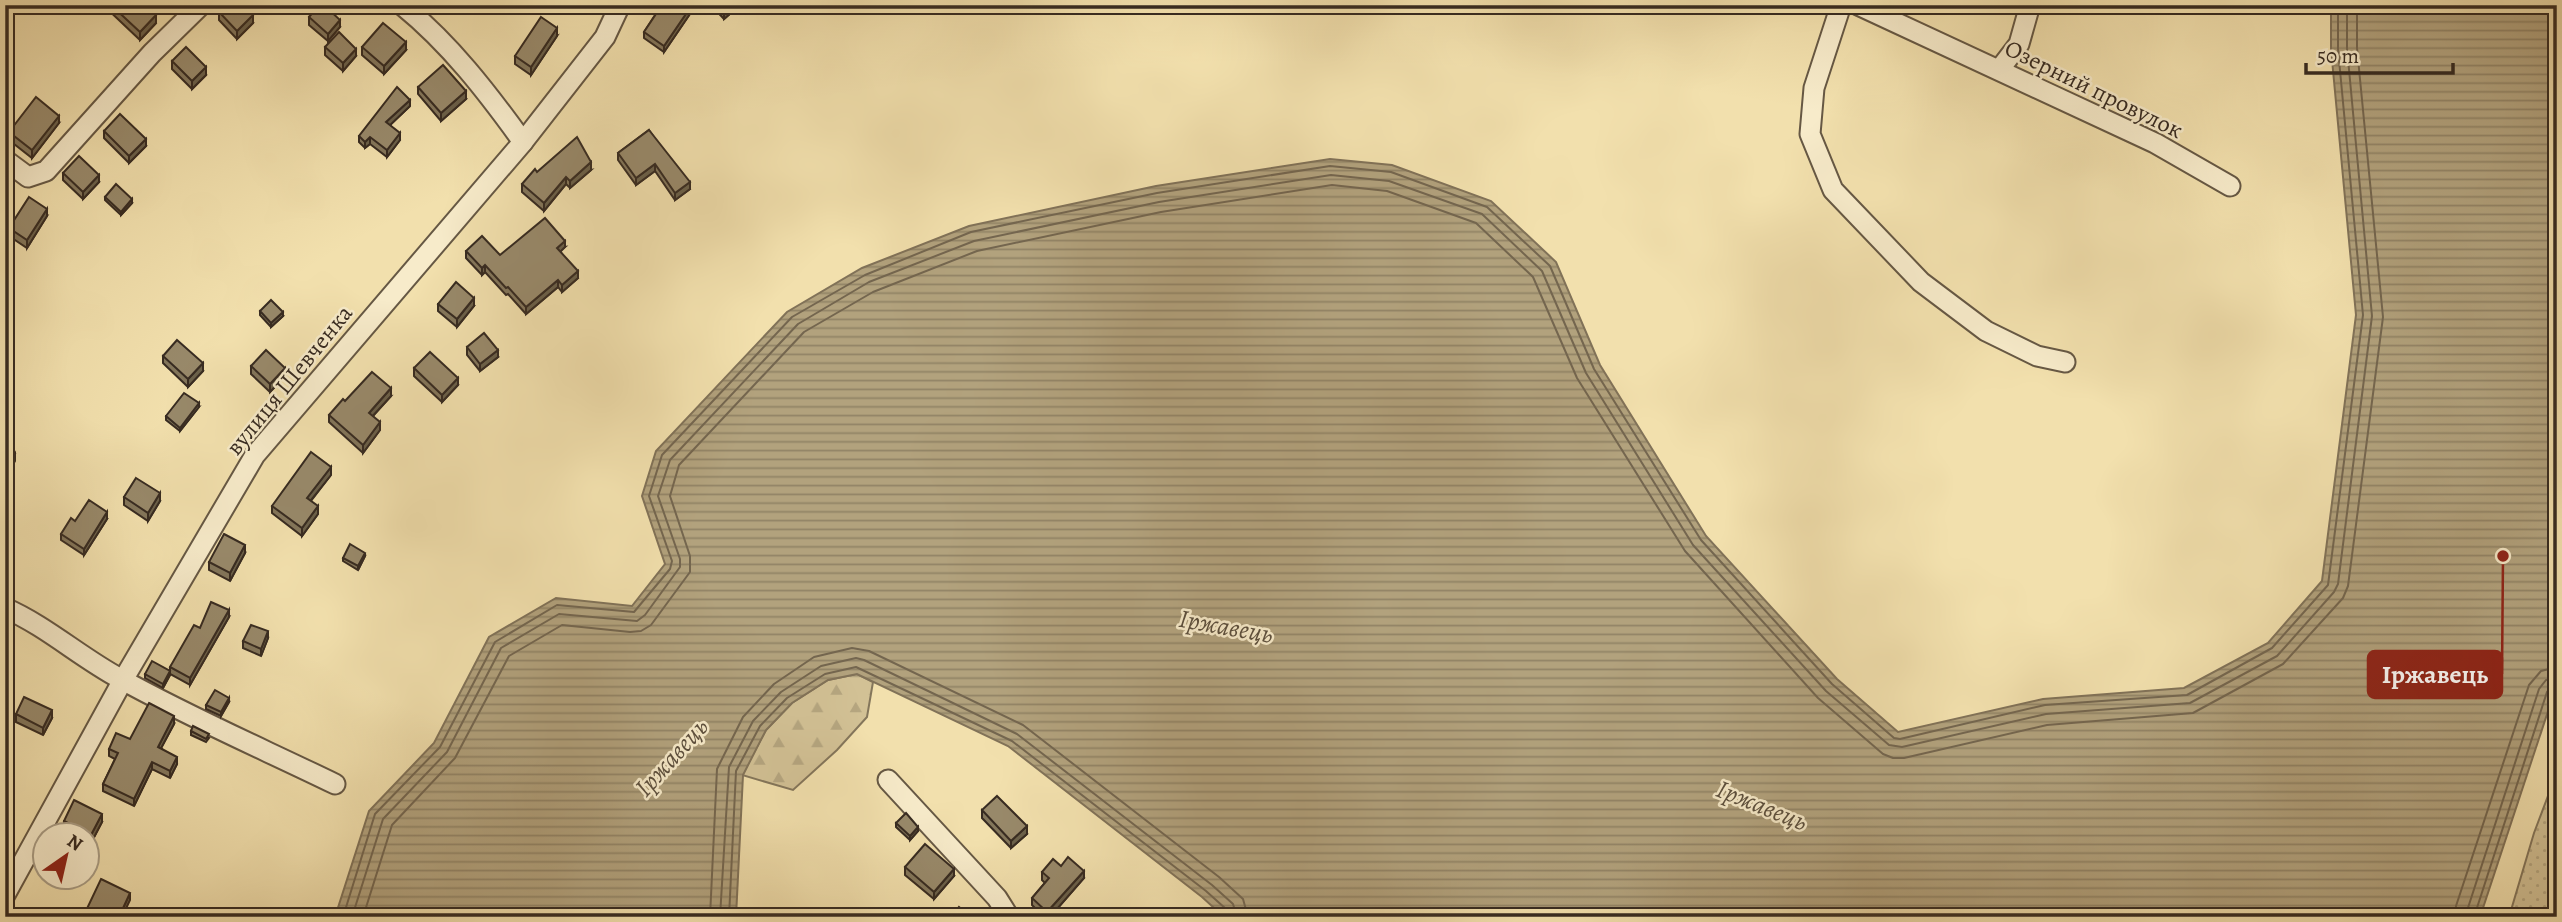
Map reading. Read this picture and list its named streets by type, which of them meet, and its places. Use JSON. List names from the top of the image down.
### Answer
{
  "streets": {
    "street": ["Озерний провулок", "вулиця Шевченка"]
  },
  "water": ["Іржавець"],
  "places": ["Іржавець"],
  "scale_bar": "50 m",
  "north": "top right"
}
